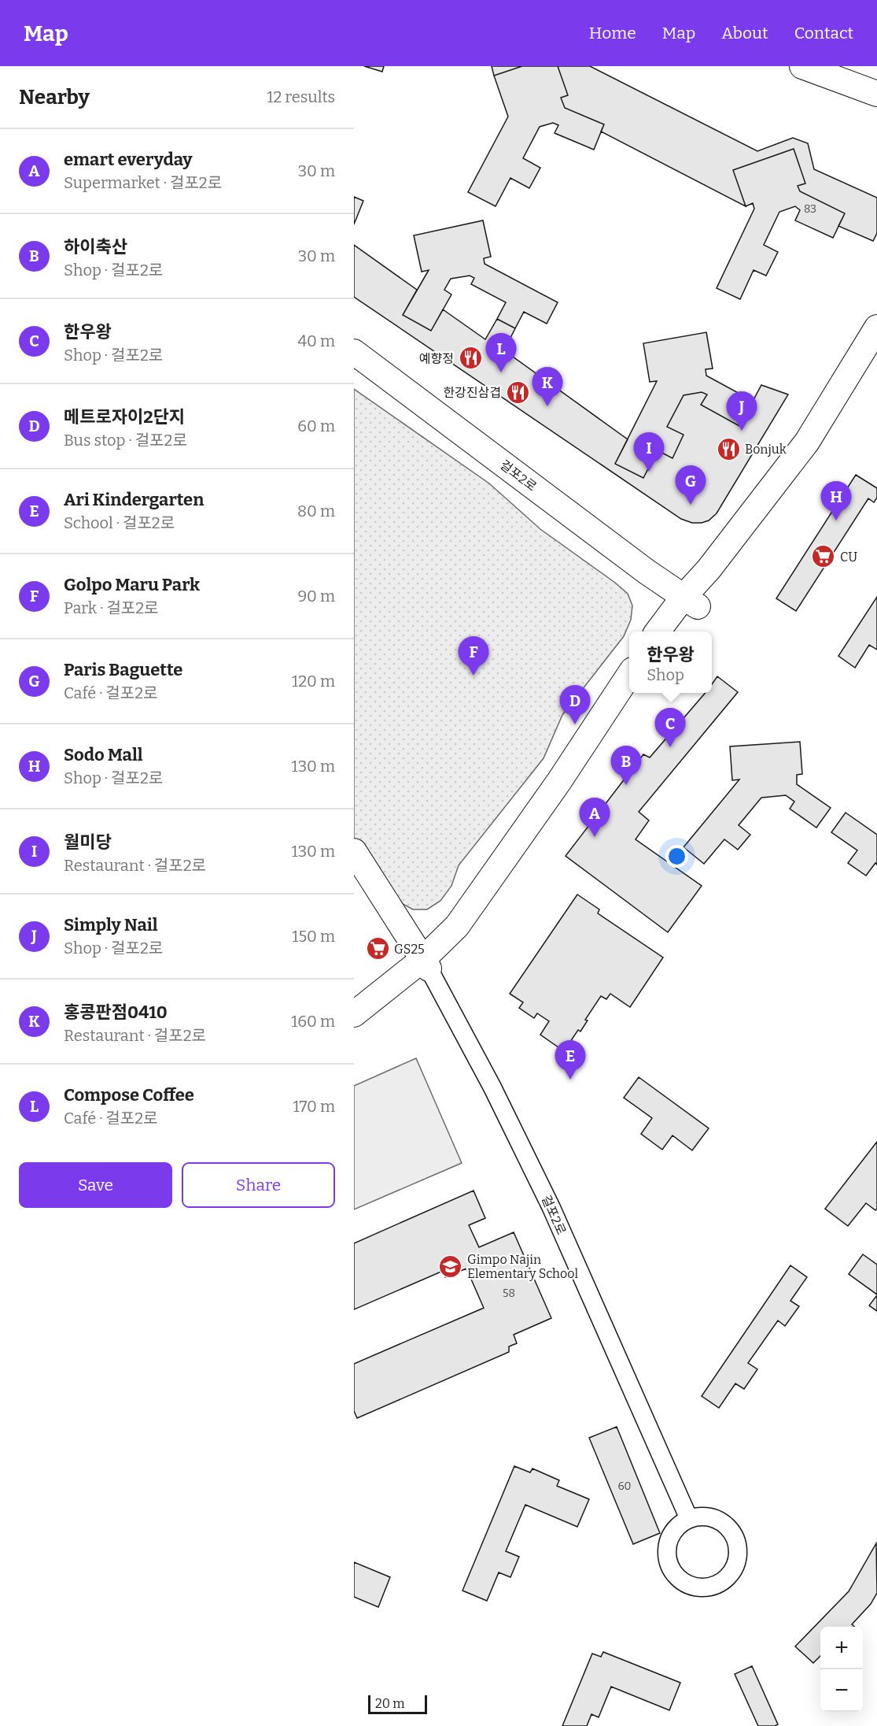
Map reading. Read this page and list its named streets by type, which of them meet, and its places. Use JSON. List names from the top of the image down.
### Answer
{
  "streets": {
    "street": ["걸포2로"]
  },
  "places": {
    "restaurant": ["예향정", "한강진삼겹", "Bonjuk"],
    "supermarket": ["CU", "GS25"],
    "school or university": ["Gimpo Najin Elementary School"]
  },
  "house_numbers": ["83", "58", "60"],
  "scale_bar": "20 m",
  "page": {
    "header": "Map",
    "nav": [
      "Home",
      "Map",
      "About",
      "Contact"
    ],
    "heading": ["Nearby", "12 results"],
    "list": [
      {
        "mark": "A",
        "name": "emart everyday",
        "note": "Supermarket · 걸포2로",
        "value": "30 m"
      },
      {
        "mark": "B",
        "name": "하이축산",
        "note": "Shop · 걸포2로",
        "value": "30 m"
      },
      {
        "mark": "C",
        "name": "한우왕",
        "note": "Shop · 걸포2로",
        "value": "40 m"
      },
      {
        "mark": "D",
        "name": "메트로자이2단지",
        "note": "Bus stop · 걸포2로",
        "value": "60 m"
      },
      {
        "mark": "E",
        "name": "Ari Kindergarten",
        "note": "School · 걸포2로",
        "value": "80 m"
      },
      {
        "mark": "F",
        "name": "Golpo Maru Park",
        "note": "Park · 걸포2로",
        "value": "90 m"
      },
      {
        "mark": "G",
        "name": "Paris Baguette",
        "note": "Café · 걸포2로",
        "value": "120 m"
      },
      {
        "mark": "H",
        "name": "Sodo Mall",
        "note": "Shop · 걸포2로",
        "value": "130 m"
      },
      {
        "mark": "I",
        "name": "월미당",
        "note": "Restaurant · 걸포2로",
        "value": "130 m"
      },
      {
        "mark": "J",
        "name": "Simply Nail",
        "note": "Shop · 걸포2로",
        "value": "150 m"
      },
      {
        "mark": "K",
        "name": "홍콩판점0410",
        "note": "Restaurant · 걸포2로",
        "value": "160 m"
      },
      {
        "mark": "L",
        "name": "Compose Coffee",
        "note": "Café · 걸포2로",
        "value": "170 m"
      }
    ],
    "pins": [
      "L",
      "K",
      "J",
      "I",
      "G",
      "H",
      "F",
      "D",
      "C",
      "B",
      "A",
      "E"
    ],
    "popup": ["한우왕", "Shop"],
    "buttons": ["Save", "Share"],
    "map_buttons": ["+", "−"],
    "scale": "20 m"
  }
}
